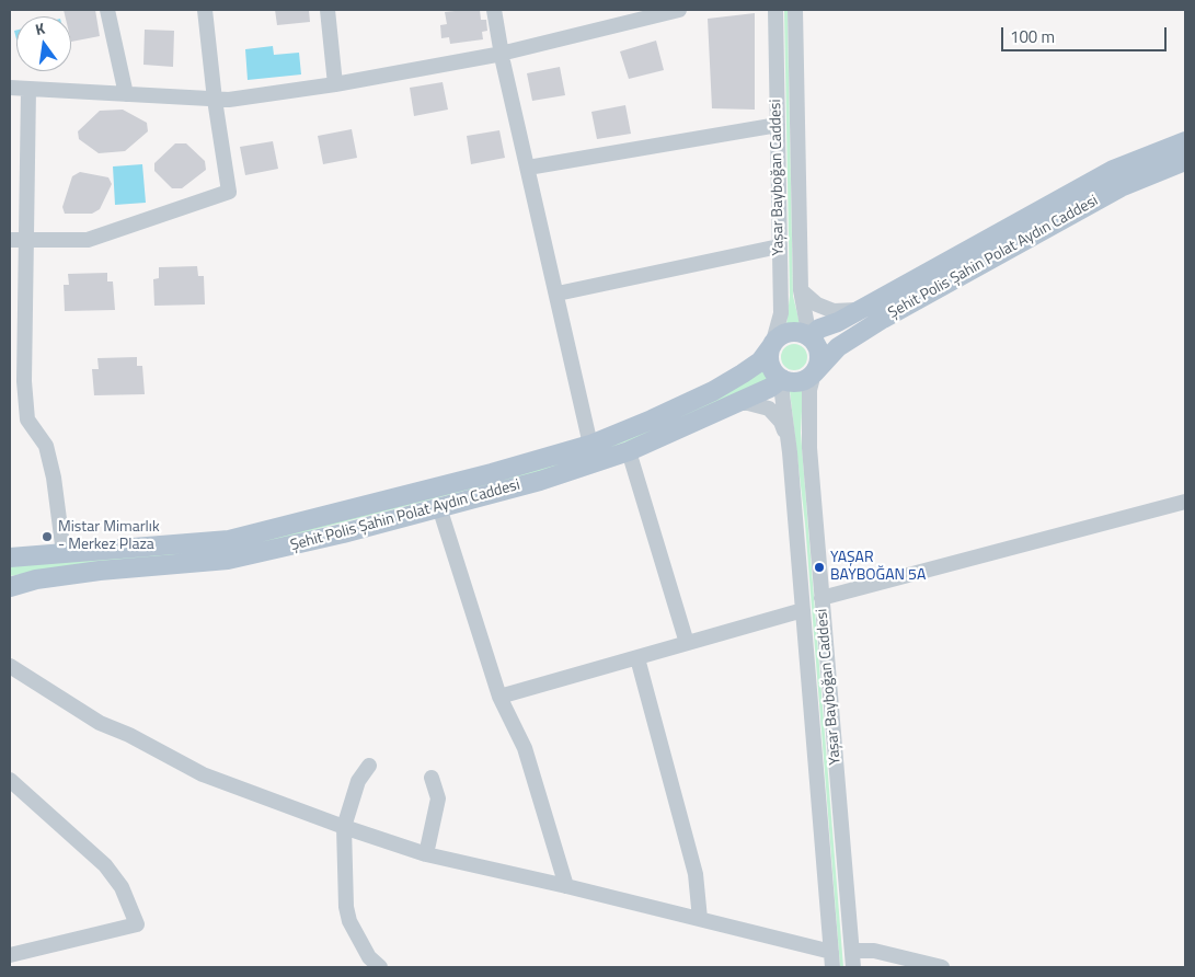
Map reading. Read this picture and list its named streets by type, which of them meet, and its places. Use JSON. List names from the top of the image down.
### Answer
{
  "streets": {
    "main road": ["Şehit Polis Şahin Polat Aydın Caddesi"],
    "street": ["Yaşar Bayboğan Caddesi"]
  },
  "crossings": [
    ["Yaşar Bayboğan Caddesi", "Şehit Polis Şahin Polat Aydın Caddesi"]
  ],
  "places": ["Mistar Mimarlık - Merkez Plaza", "YAŞAR BAYBOĞAN 5A"],
  "scale_bar": "100 m",
  "north": "top"
}
